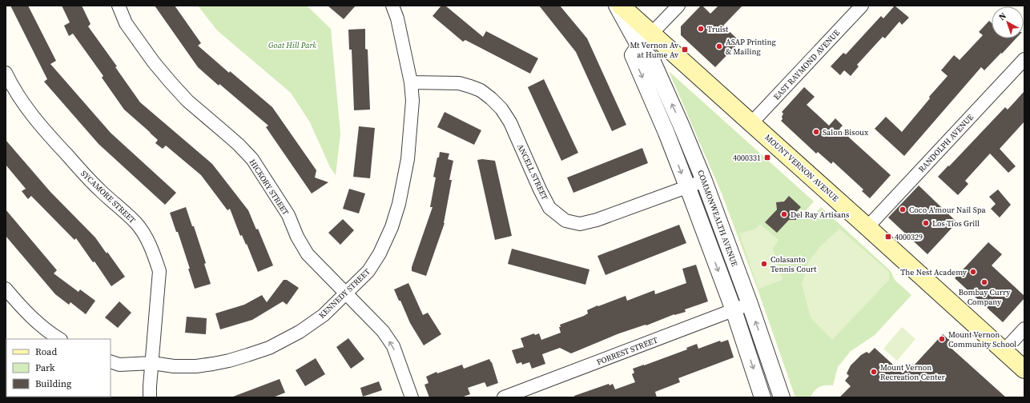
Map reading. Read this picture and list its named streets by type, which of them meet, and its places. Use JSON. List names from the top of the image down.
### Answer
{
  "streets": {
    "main road": ["MOUNT VERNON AVENUE"],
    "street": [
      "EAST RAYMOND AVENUE",
      "RANDOLPH AVENUE",
      "ANCELL STREET",
      "HICKORY STREET",
      "SYCAMORE STREET",
      "COMMONWEALTH AVENUE",
      "KENNEDY STREET",
      "FORREST STREET"
    ]
  },
  "crossings": [
    ["EAST RAYMOND AVENUE", "MOUNT VERNON AVENUE"],
    ["RANDOLPH AVENUE", "MOUNT VERNON AVENUE"],
    ["ANCELL STREET", "COMMONWEALTH AVENUE"],
    ["ANCELL STREET", "KENNEDY STREET"],
    ["HICKORY STREET", "KENNEDY STREET"],
    ["SYCAMORE STREET", "KENNEDY STREET"],
    ["COMMONWEALTH AVENUE", "FORREST STREET"]
  ],
  "parks": ["Goat Hill Park"],
  "places": {
    "other": [
      "Truist",
      "ASAP Printing & Mailing",
      "Salon Bisoux",
      "Coco A'mour Nail Spa",
      "Del Ray Artisans",
      "Los Tios Grill",
      "Colasanto Tennis Court",
      "The Nest Academy",
      "Bombay Curry Company",
      "Mount Vernon Community School",
      "Mount Vernon Recreation Center"
    ],
    "transit": ["Mt Vernon Av at Hume Av", "4000331", "4000329"]
  },
  "legend": ["Road", "Park", "Building"],
  "north": "top left"
}
